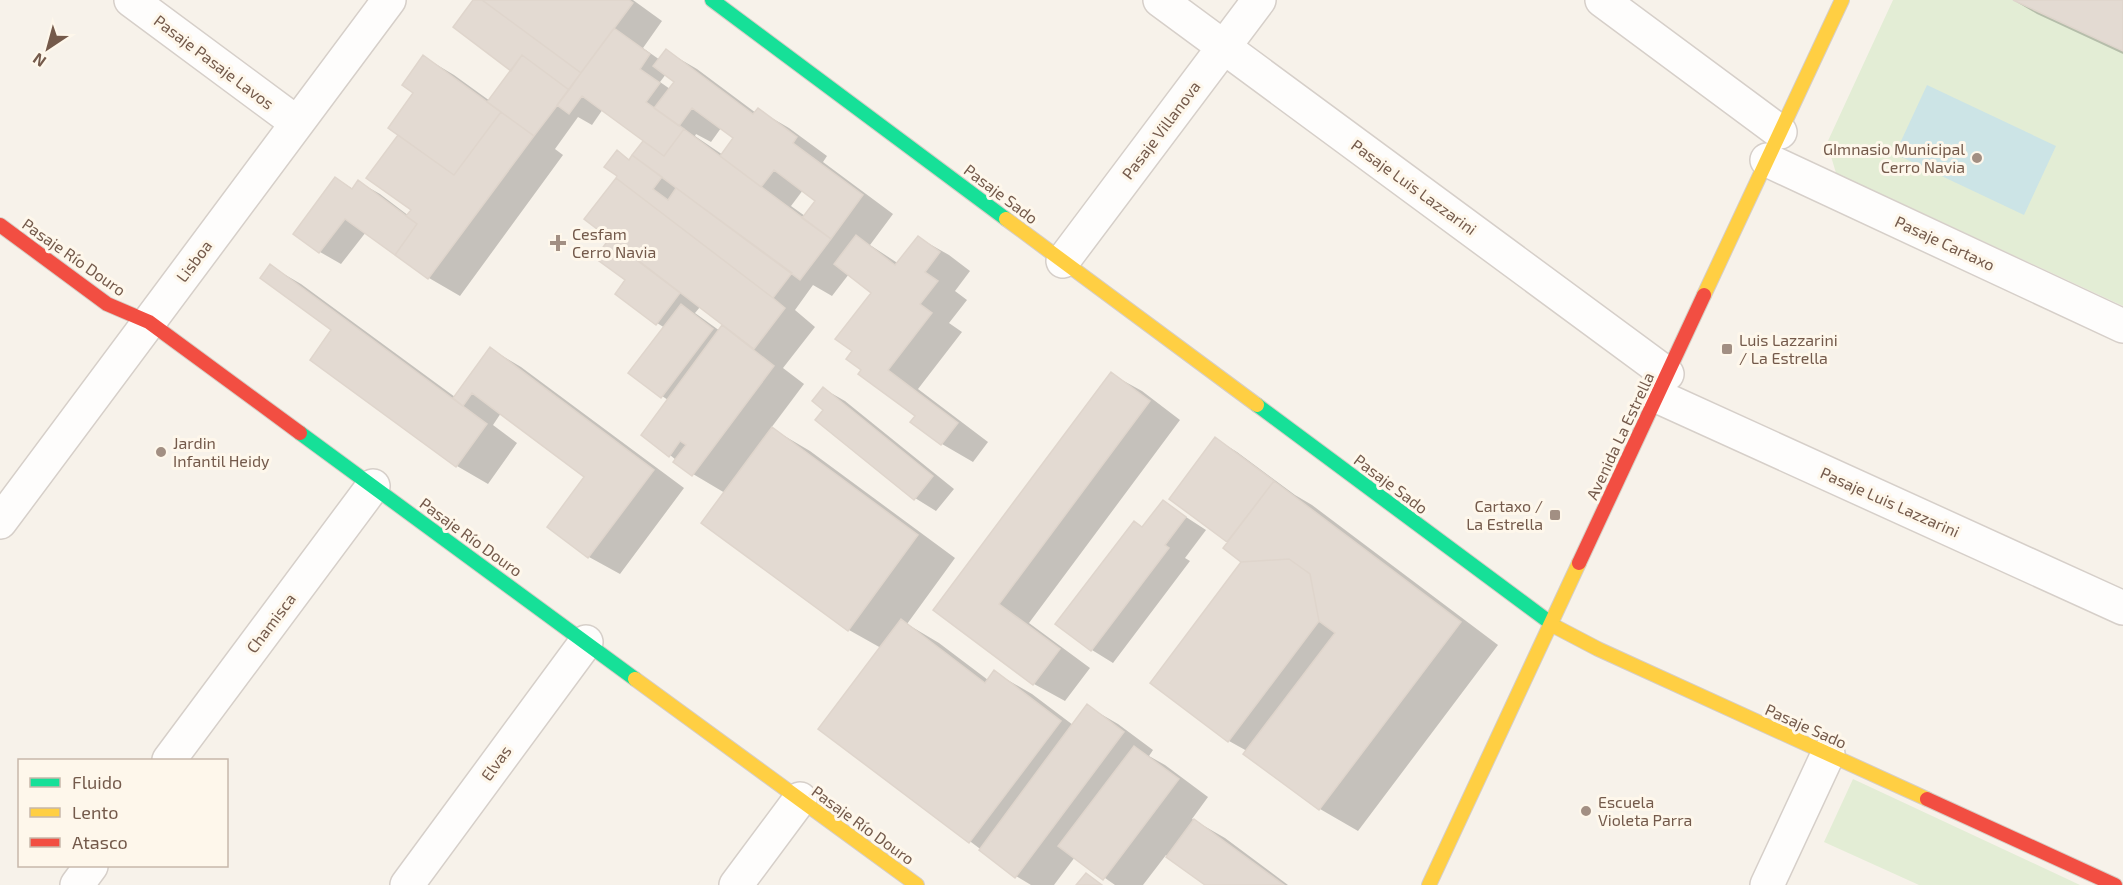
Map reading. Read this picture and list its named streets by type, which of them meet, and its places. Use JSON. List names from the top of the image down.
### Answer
{
  "streets": {
    "street": [
      "Pasaje Pasaje Lavos",
      "Pasaje Villanova",
      "Pasaje Luis Lazzarini",
      "Pasaje Sado",
      "Pasaje Cartaxo",
      "Pasaje Río Douro",
      "Lisboa",
      "Avenida La Estrella",
      "Chamisca",
      "Elvas"
    ]
  },
  "crossings": [
    ["Pasaje Pasaje Lavos", "Lisboa"],
    ["Pasaje Villanova", "Pasaje Luis Lazzarini"],
    ["Pasaje Villanova", "Pasaje Sado"],
    ["Pasaje Luis Lazzarini", "Avenida La Estrella"],
    ["Pasaje Sado", "Avenida La Estrella"],
    ["Pasaje Cartaxo", "Avenida La Estrella"],
    ["Pasaje Río Douro", "Lisboa"],
    ["Pasaje Río Douro", "Chamisca"],
    ["Pasaje Río Douro", "Elvas"]
  ],
  "places": {
    "other": ["GImnasio Municipal Cerro Navia", "Jardin Infantil Heidy", "Escuela Violeta Parra"],
    "health": ["Cesfam Cerro Navia"],
    "transit": ["Luis Lazzarini / La Estrella", "Cartaxo / La Estrella"]
  },
  "legend": ["Fluido", "Lento", "Atasco"],
  "north": "bottom left"
}
